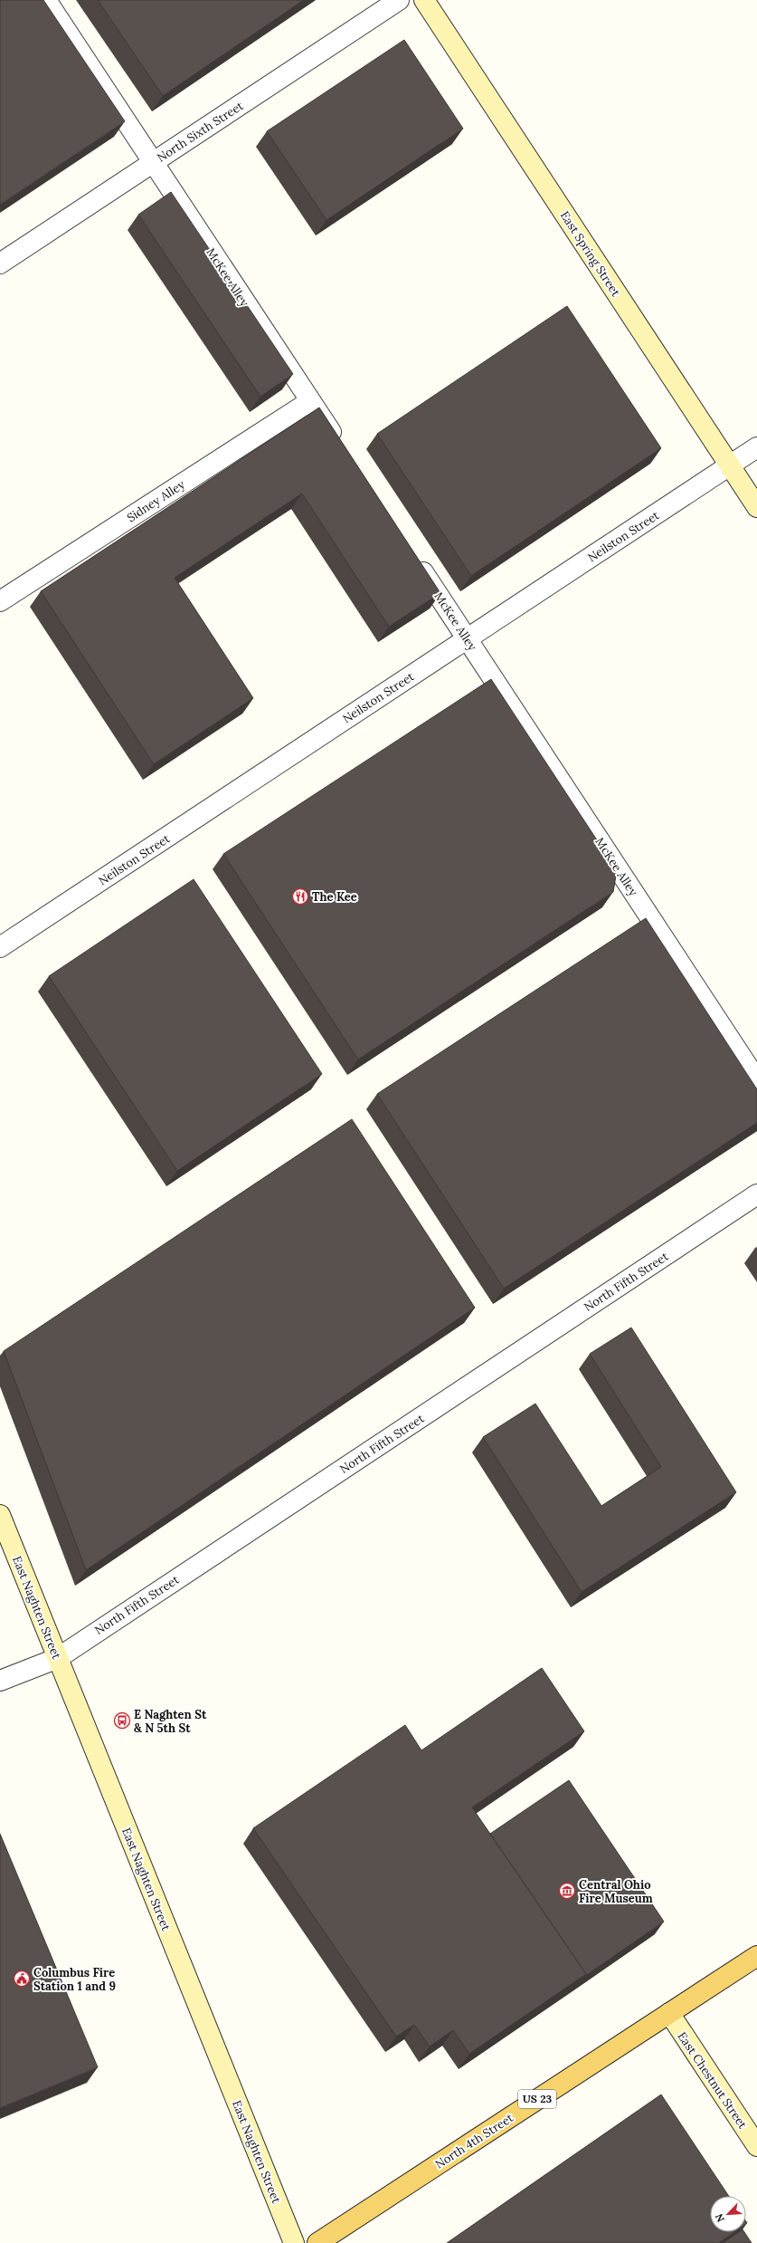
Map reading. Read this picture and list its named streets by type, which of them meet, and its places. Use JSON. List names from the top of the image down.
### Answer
{
  "streets": {
    "main road": [
      "East Spring Street",
      "East Naghten Street",
      "East Chestnut Street",
      "US 23",
      "North 4th Street"
    ],
    "street": [
      "North Sixth Street",
      "McKee Alley",
      "Sidney Alley",
      "Neilston Street",
      "North Fifth Street"
    ]
  },
  "crossings": [
    ["North Sixth Street", "McKee Alley"],
    ["East Spring Street", "Neilston Street"],
    ["McKee Alley", "Sidney Alley"],
    ["McKee Alley", "Neilston Street"],
    ["North Fifth Street", "East Naghten Street"],
    ["East Chestnut Street", "North 4th Street"]
  ],
  "places": {
    "restaurant": ["The Kee"],
    "bus stop": ["E Naghten St & N 5th St"],
    "museum": ["Central Ohio Fire Museum"],
    "public building": ["Columbus Fire Station 1 and 9"]
  },
  "north": "bottom left"
}
